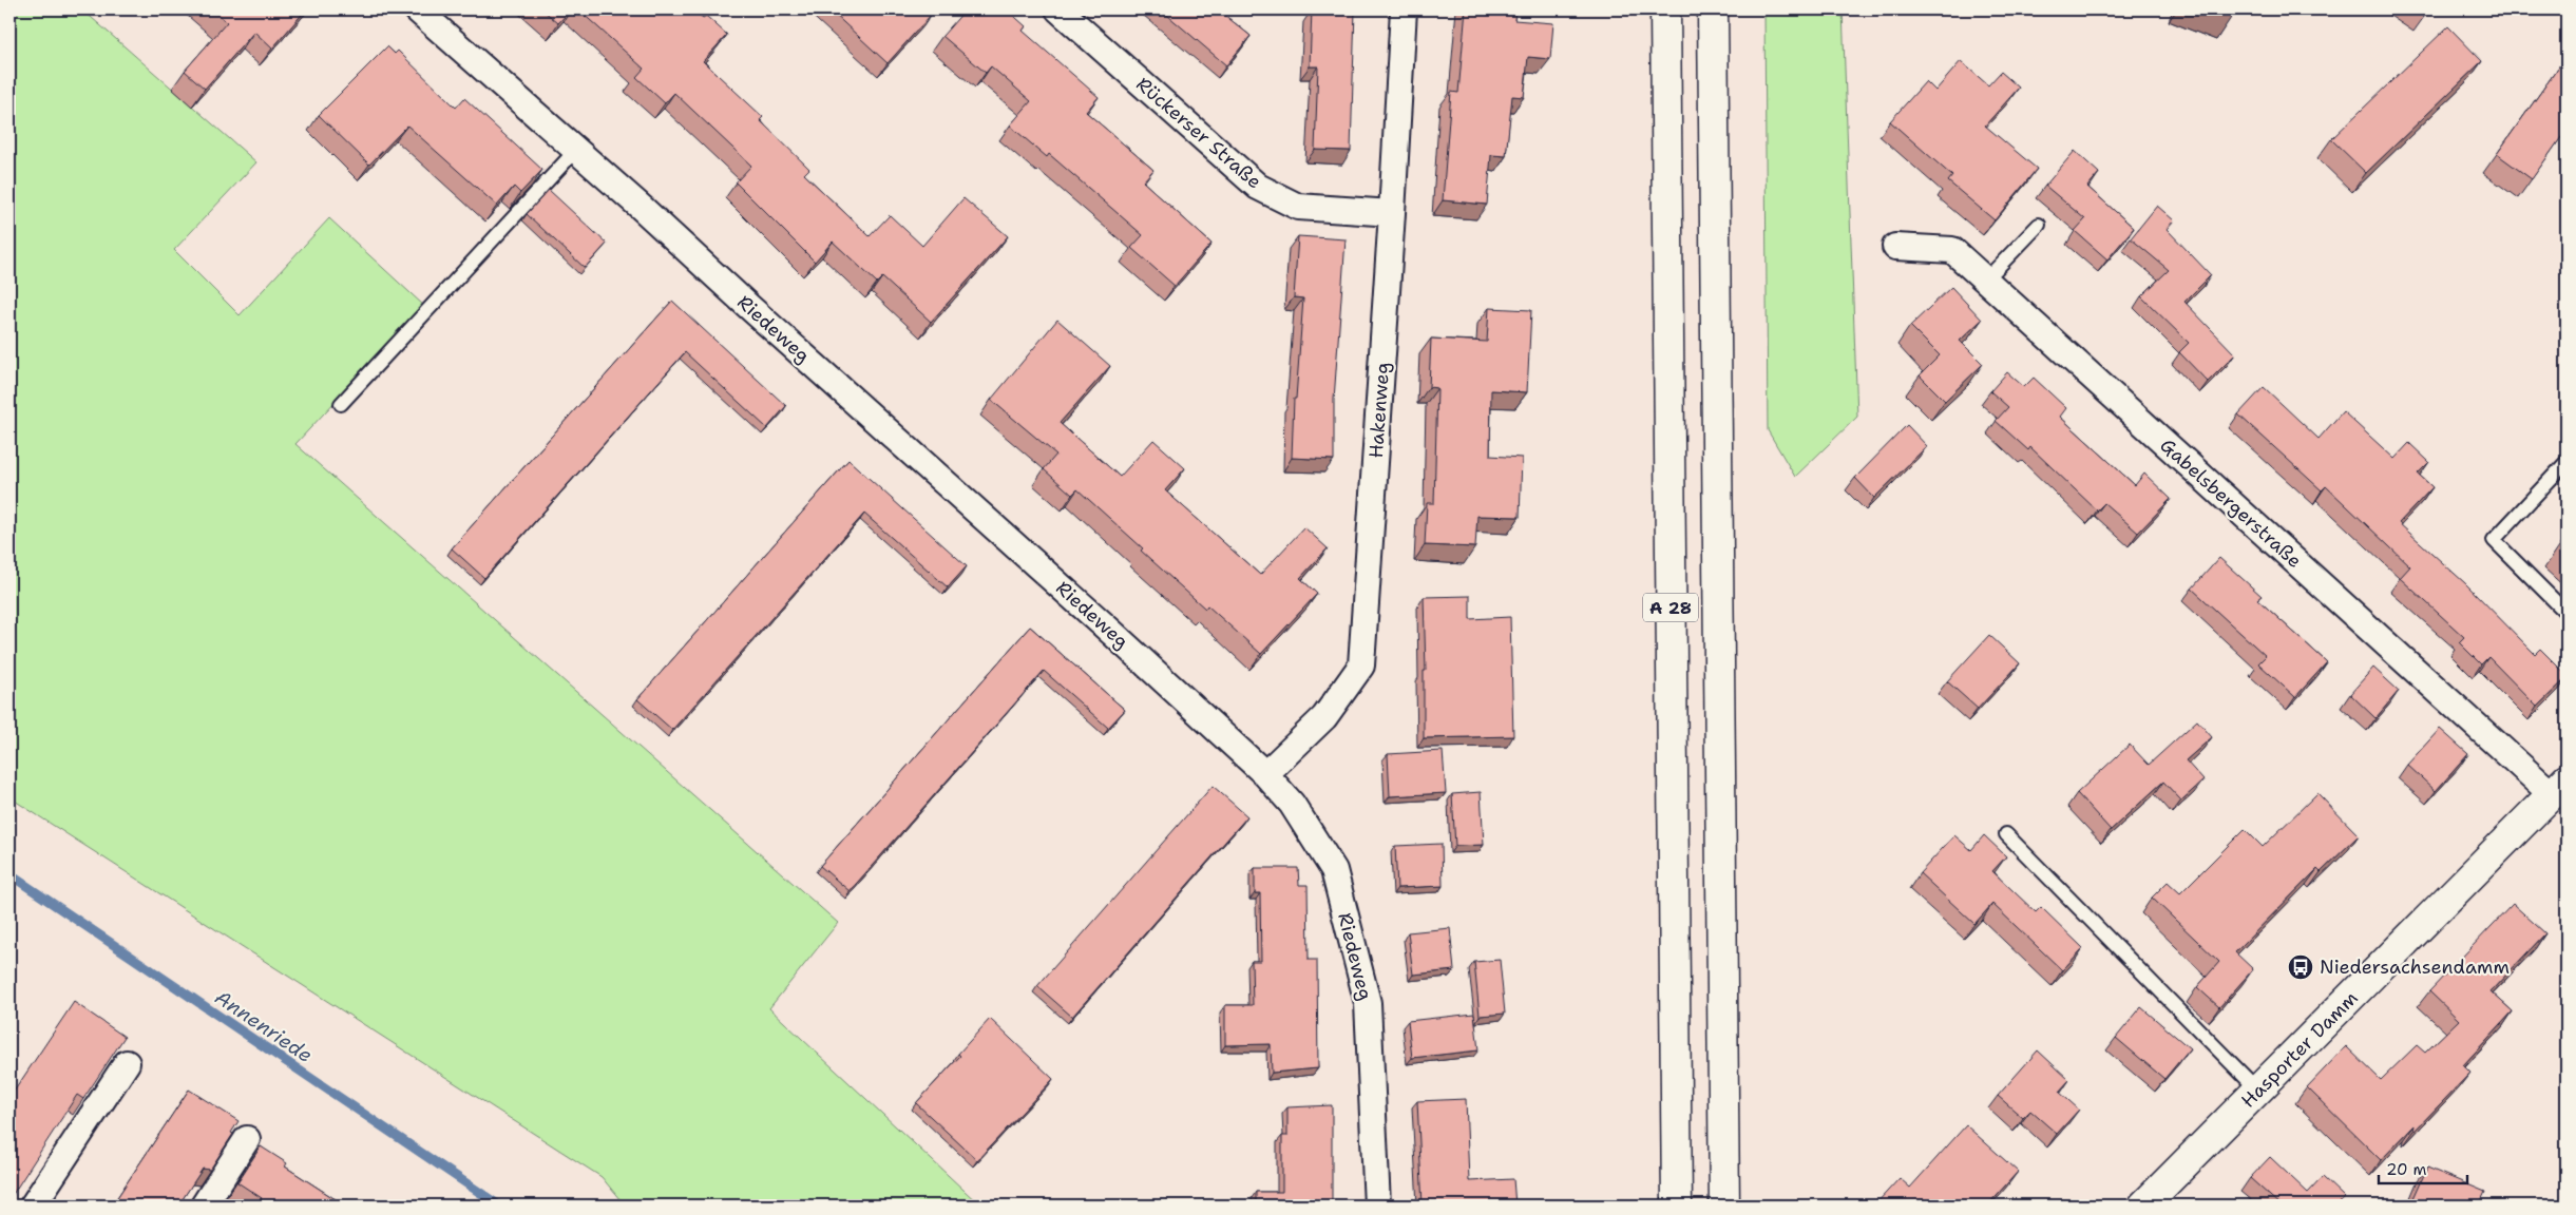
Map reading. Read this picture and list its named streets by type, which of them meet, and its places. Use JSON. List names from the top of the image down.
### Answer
{
  "streets": {
    "main road": ["A 28", "Hasporter Damm"],
    "street": [
      "Rückerser Straße",
      "Riedeweg",
      "Hakenweg",
      "Gabelsbergerstraße"
    ]
  },
  "crossings": [
    ["Rückerser Straße", "Hakenweg"],
    ["Riedeweg", "Hakenweg"],
    ["Gabelsbergerstraße", "Hasporter Damm"]
  ],
  "water": ["Annenriede"],
  "places": {
    "bus stop": ["Niedersachsendamm"]
  },
  "scale_bar": "20 m"
}
